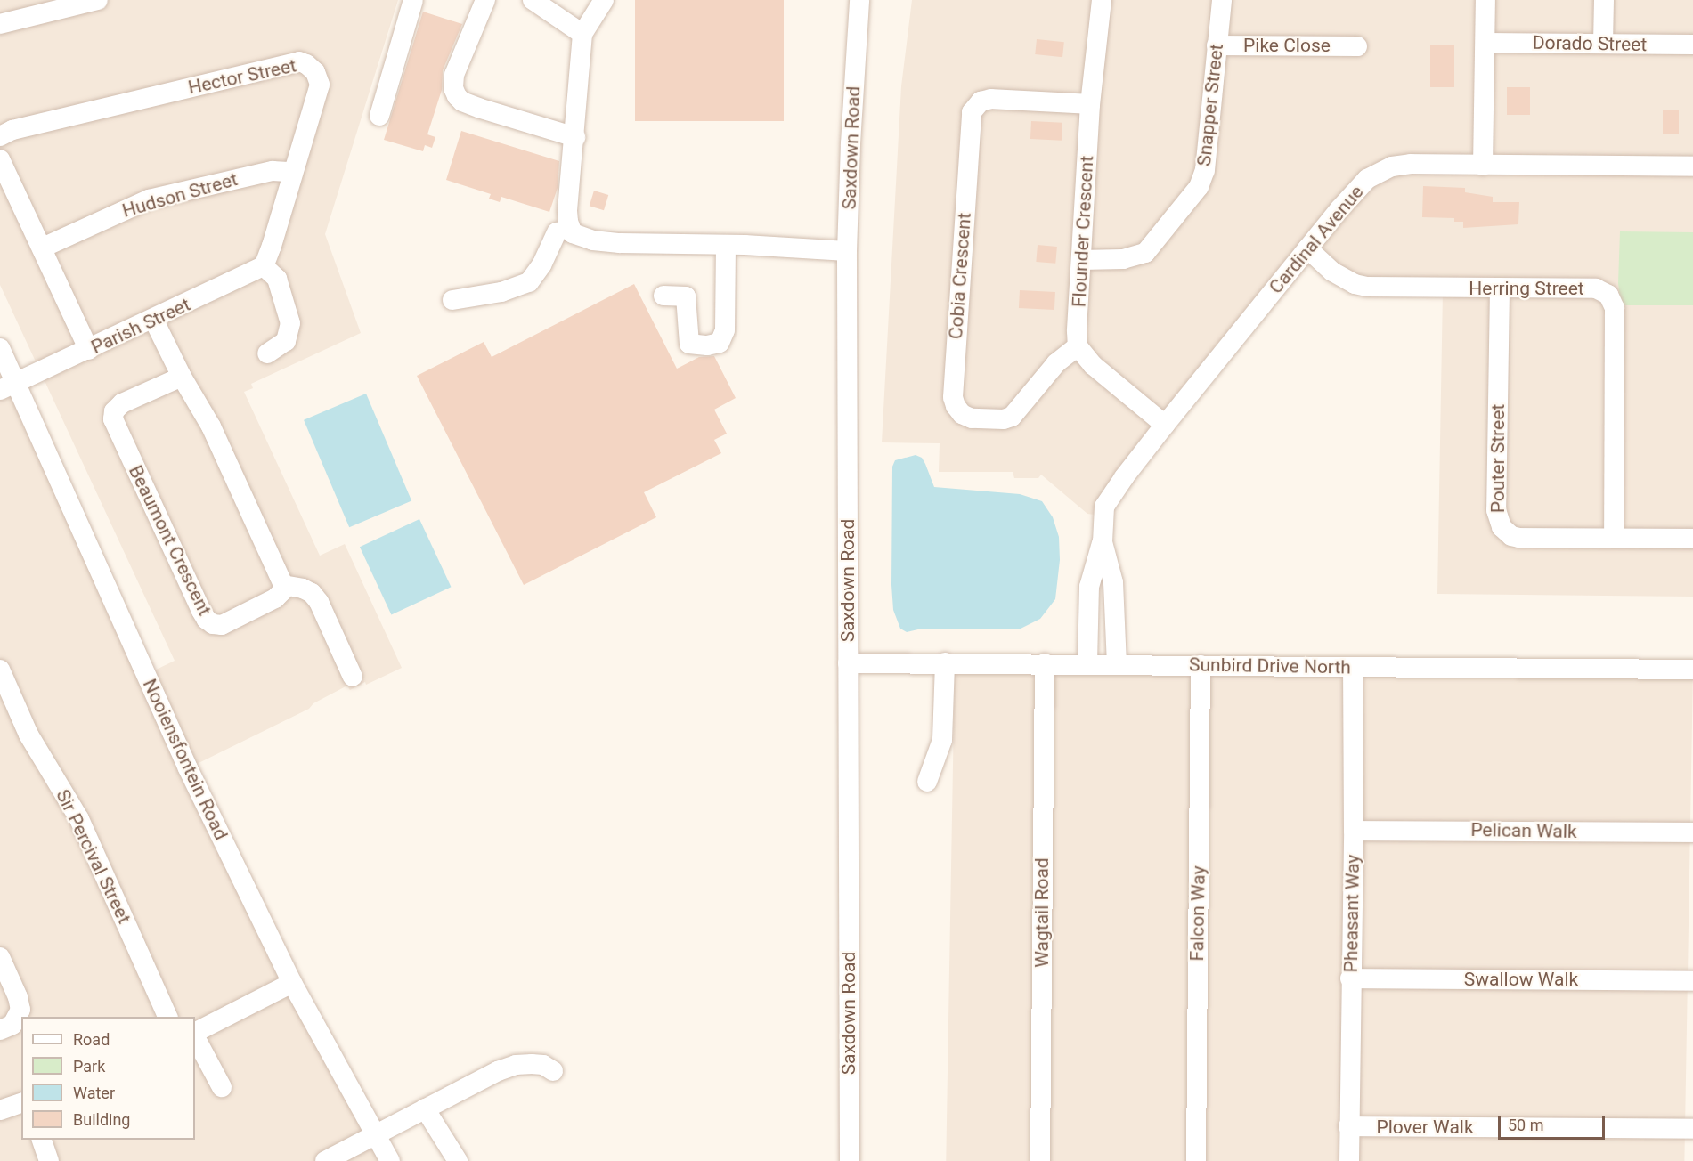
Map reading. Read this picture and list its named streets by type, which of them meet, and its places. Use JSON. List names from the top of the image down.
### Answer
{
  "streets": {
    "street": [
      "Dorado Street",
      "Pike Close",
      "Hector Street",
      "Snapper Street",
      "Saxdown Road",
      "Hudson Street",
      "Flounder Crescent",
      "Cardinal Avenue",
      "Cobia Crescent",
      "Herring Street",
      "Parish Street",
      "Pouter Street",
      "Beaumont Crescent",
      "Sunbird Drive North",
      "Nooiensfontein Road",
      "Pelican Walk",
      "Sir Percival Street",
      "Wagtail Road",
      "Falcon Way",
      "Pheasant Way",
      "Swallow Walk",
      "Plover Walk"
    ]
  },
  "crossings": [
    ["Pike Close", "Snapper Street"],
    ["Hector Street", "Hudson Street"],
    ["Hector Street", "Parish Street"],
    ["Snapper Street", "Flounder Crescent"],
    ["Saxdown Road", "Sunbird Drive North"],
    ["Flounder Crescent", "Cobia Crescent"],
    ["Cardinal Avenue", "Herring Street"],
    ["Cardinal Avenue", "Sunbird Drive North"],
    ["Herring Street", "Pouter Street"],
    ["Parish Street", "Nooiensfontein Road"],
    ["Sunbird Drive North", "Wagtail Road"],
    ["Sunbird Drive North", "Falcon Way"],
    ["Sunbird Drive North", "Pheasant Way"],
    ["Pelican Walk", "Pheasant Way"],
    ["Pheasant Way", "Swallow Walk"],
    ["Pheasant Way", "Plover Walk"]
  ],
  "legend": [
    "Road",
    "Park",
    "Water",
    "Building"
  ],
  "scale_bar": "50 m"
}
